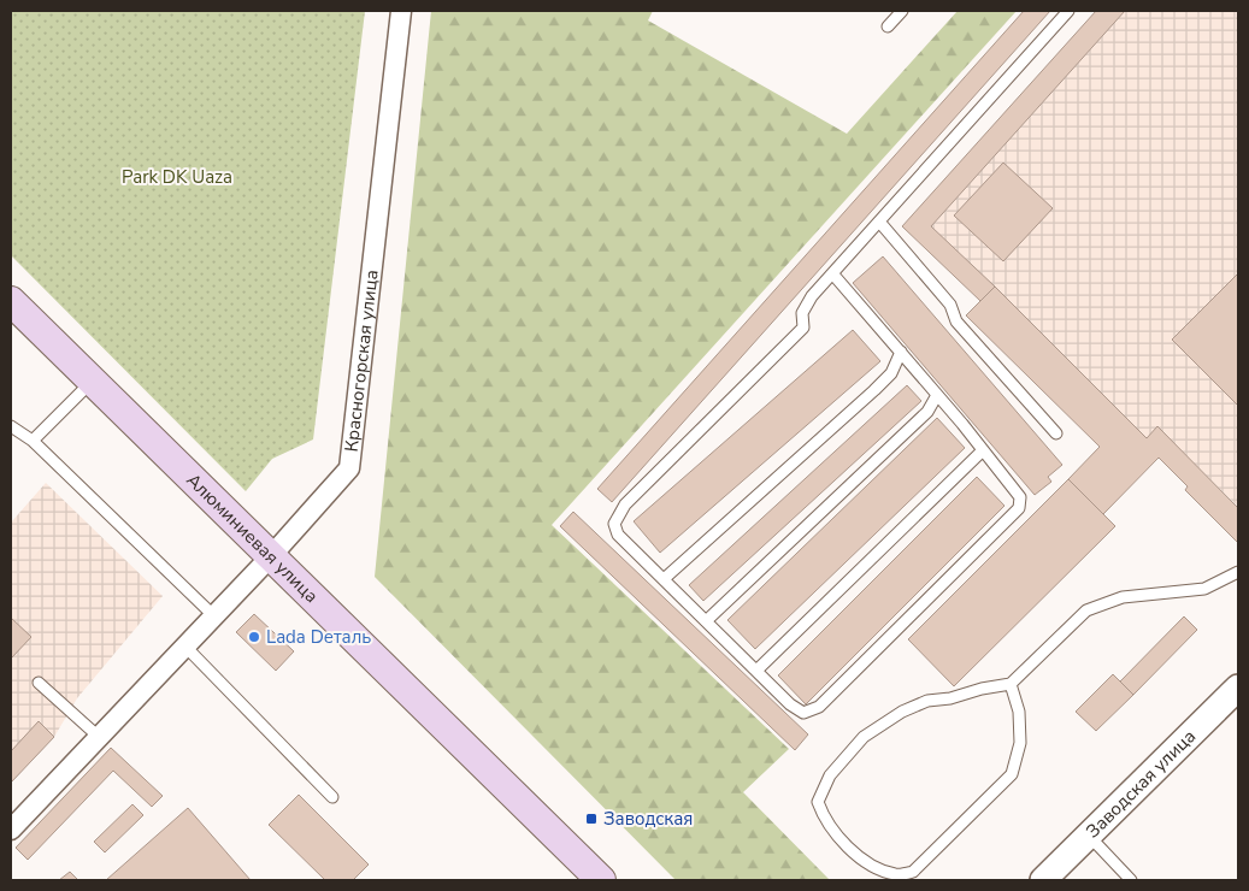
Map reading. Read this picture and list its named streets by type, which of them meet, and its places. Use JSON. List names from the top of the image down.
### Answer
{
  "streets": {
    "main road": ["Алюминиевая улица"],
    "street": ["Красногорская улица", "Заводская улица"]
  },
  "crossings": [
    ["Красногорская улица", "Алюминиевая улица"]
  ],
  "parks": ["Park DK Uaza"],
  "places": {
    "other": ["Lada Dеталь"],
    "transit": ["Заводская"]
  }
}
